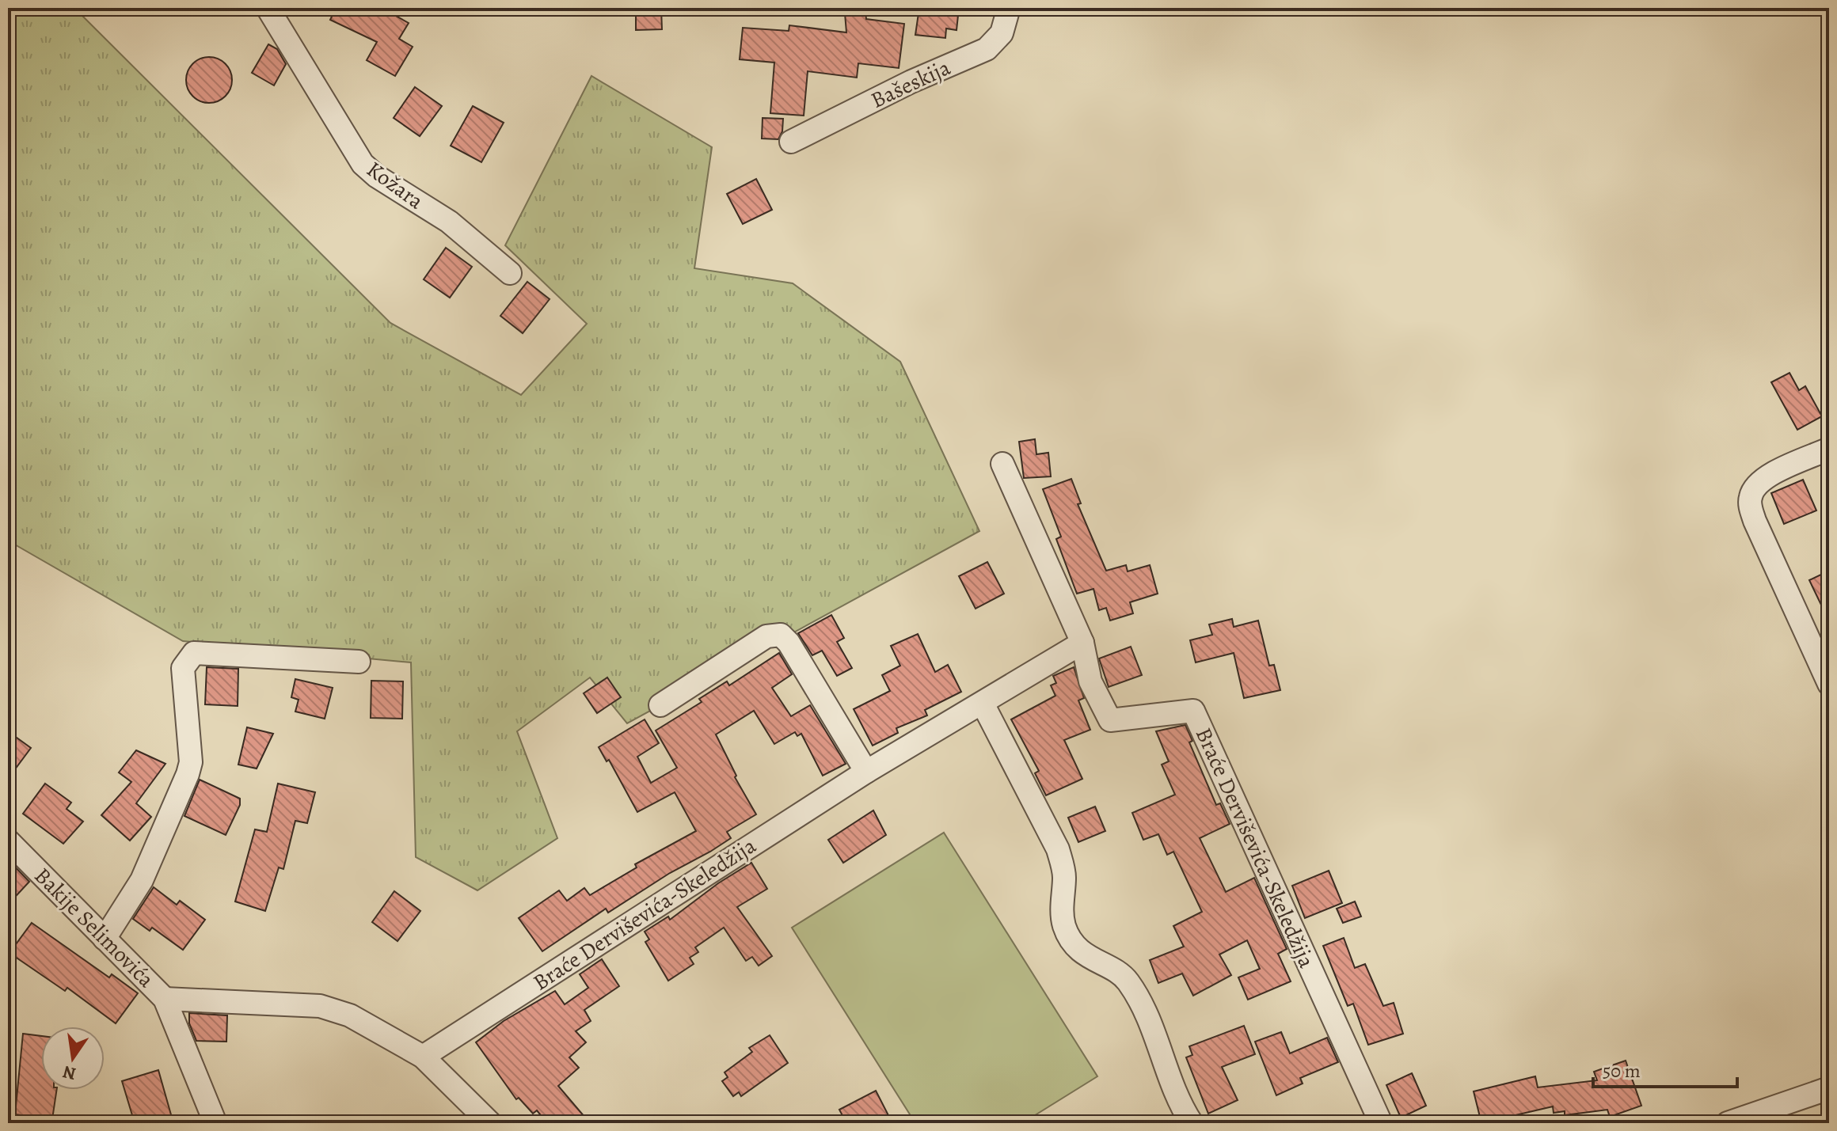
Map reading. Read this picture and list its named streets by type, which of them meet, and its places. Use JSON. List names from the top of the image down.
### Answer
{
  "streets": {
    "street": [
      "Bašeskija",
      "Kožara",
      "Braće Derviševića-Skeledžija",
      "Bakije Selimovića"
    ]
  },
  "crossings": [
    ["Braće Derviševića-Skeledžija", "Bakije Selimovića"]
  ],
  "scale_bar": "50 m",
  "north": "bottom"
}
